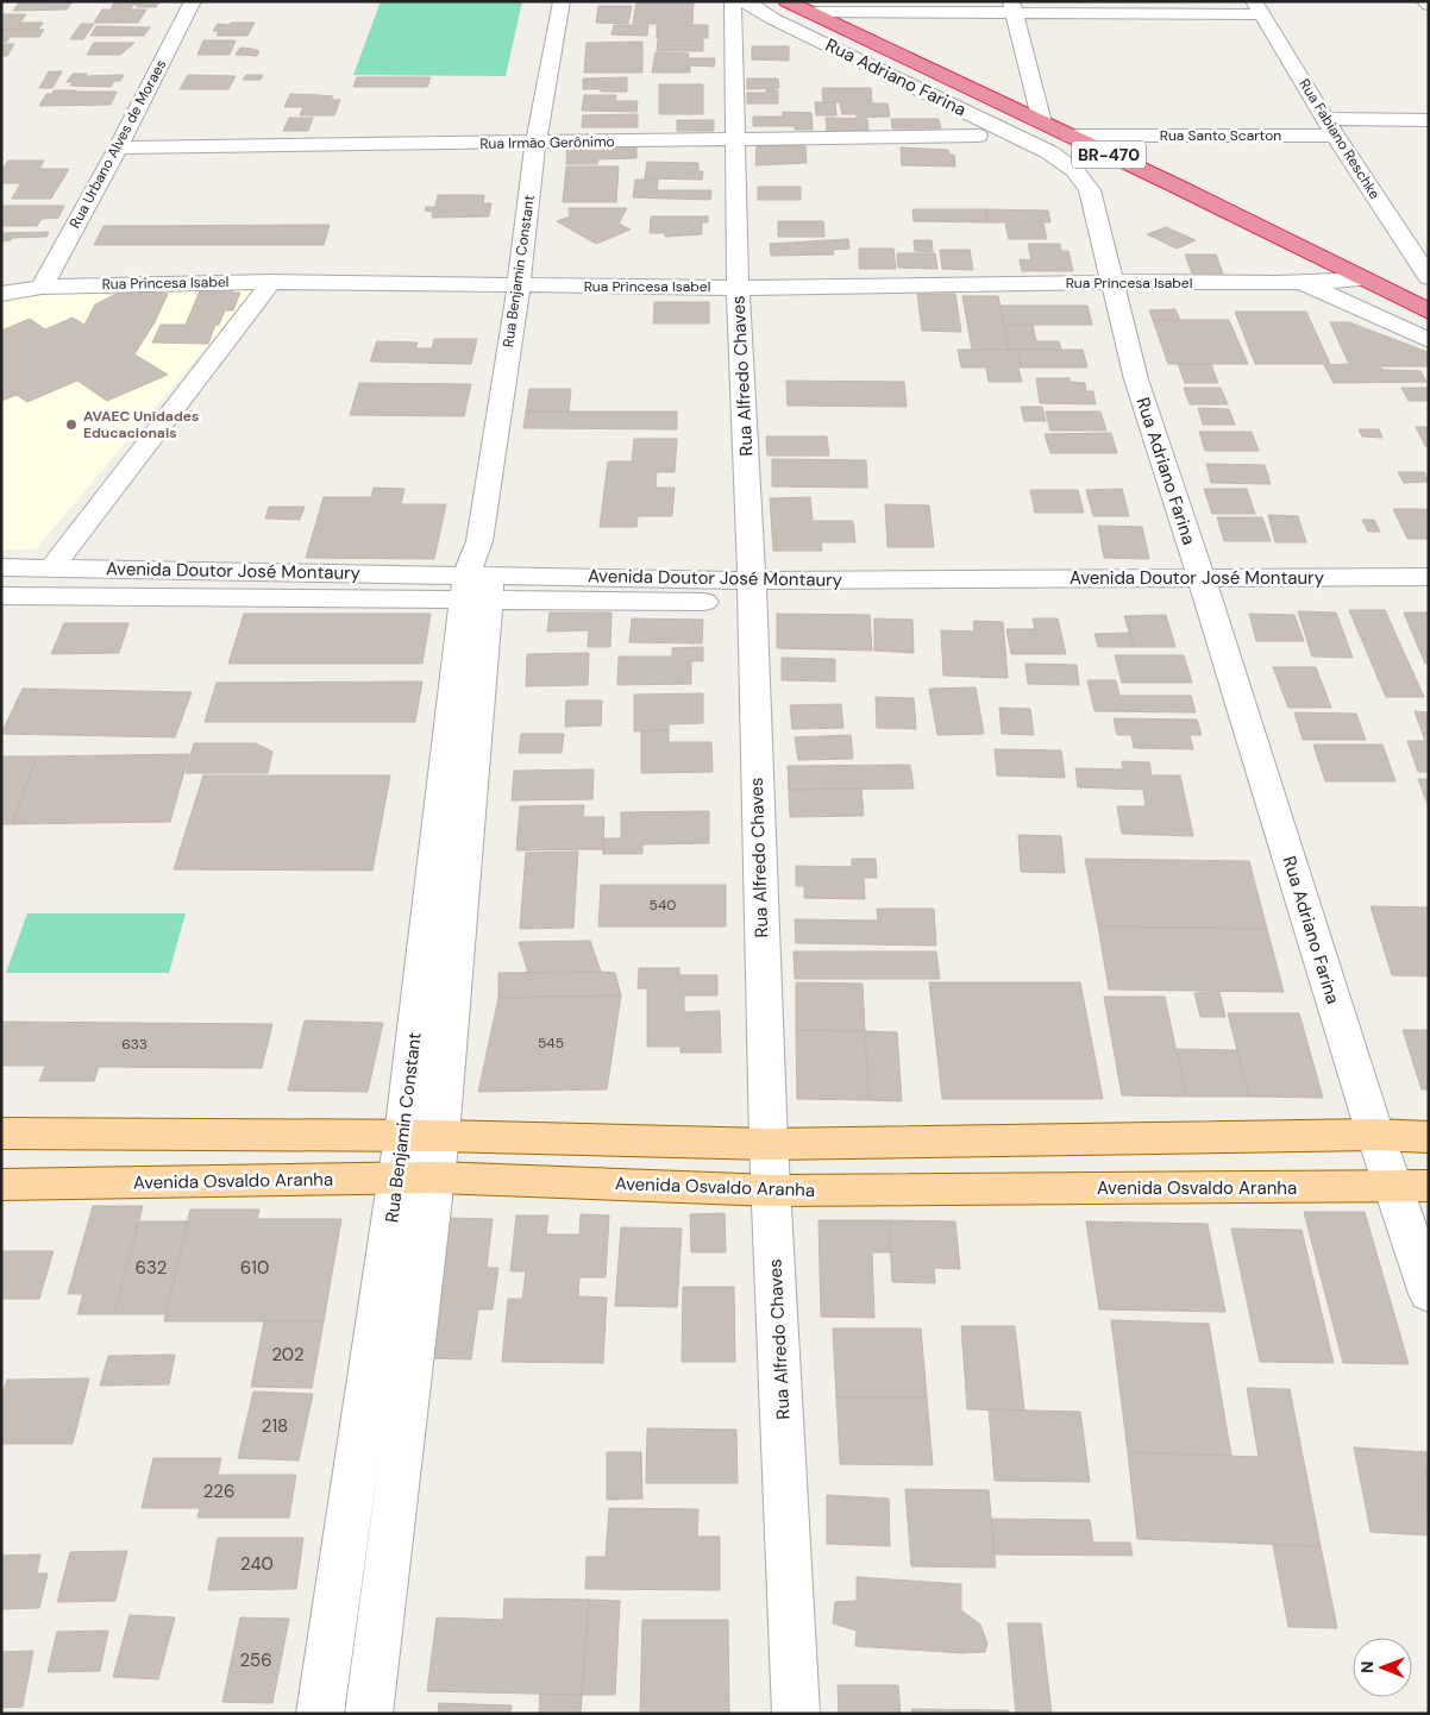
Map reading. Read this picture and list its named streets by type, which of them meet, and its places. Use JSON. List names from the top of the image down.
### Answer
{
  "streets": {
    "highway": ["BR-470"],
    "main road": ["Avenida Osvaldo Aranha"],
    "street": [
      "Rua Adriano Farina",
      "Rua Santo Scarton",
      "Rua Fabiano Reschke",
      "Rua Irmão Gerônimo",
      "Rua Urbano Alves de Moraes",
      "Rua Benjamin Constant",
      "Rua Princesa Isabel",
      "Rua Alfredo Chaves",
      "Avenida Doutor José Montaury"
    ]
  },
  "crossings": [
    ["Rua Adriano Farina", "Rua Princesa Isabel"],
    ["Rua Adriano Farina", "Avenida Doutor José Montaury"],
    ["Rua Adriano Farina", "Avenida Osvaldo Aranha"],
    ["Rua Santo Scarton", "Rua Fabiano Reschke"],
    ["Rua Santo Scarton", "BR-470"],
    ["Rua Irmão Gerônimo", "Rua Urbano Alves de Moraes"],
    ["Rua Irmão Gerônimo", "Rua Benjamin Constant"],
    ["Rua Irmão Gerônimo", "Rua Alfredo Chaves"],
    ["Rua Urbano Alves de Moraes", "Rua Princesa Isabel"],
    ["BR-470", "Rua Princesa Isabel"],
    ["Rua Benjamin Constant", "Rua Princesa Isabel"],
    ["Rua Benjamin Constant", "Avenida Doutor José Montaury"],
    ["Rua Benjamin Constant", "Avenida Osvaldo Aranha"],
    ["Rua Princesa Isabel", "Rua Alfredo Chaves"],
    ["Rua Alfredo Chaves", "Avenida Doutor José Montaury"],
    ["Rua Alfredo Chaves", "Avenida Osvaldo Aranha"]
  ],
  "places": ["AVAEC Unidades Educacionais"],
  "house_numbers": [
    "540",
    "545",
    "633",
    "632",
    "610",
    "202",
    "218",
    "226",
    "240",
    "256"
  ],
  "north": "left"
}
